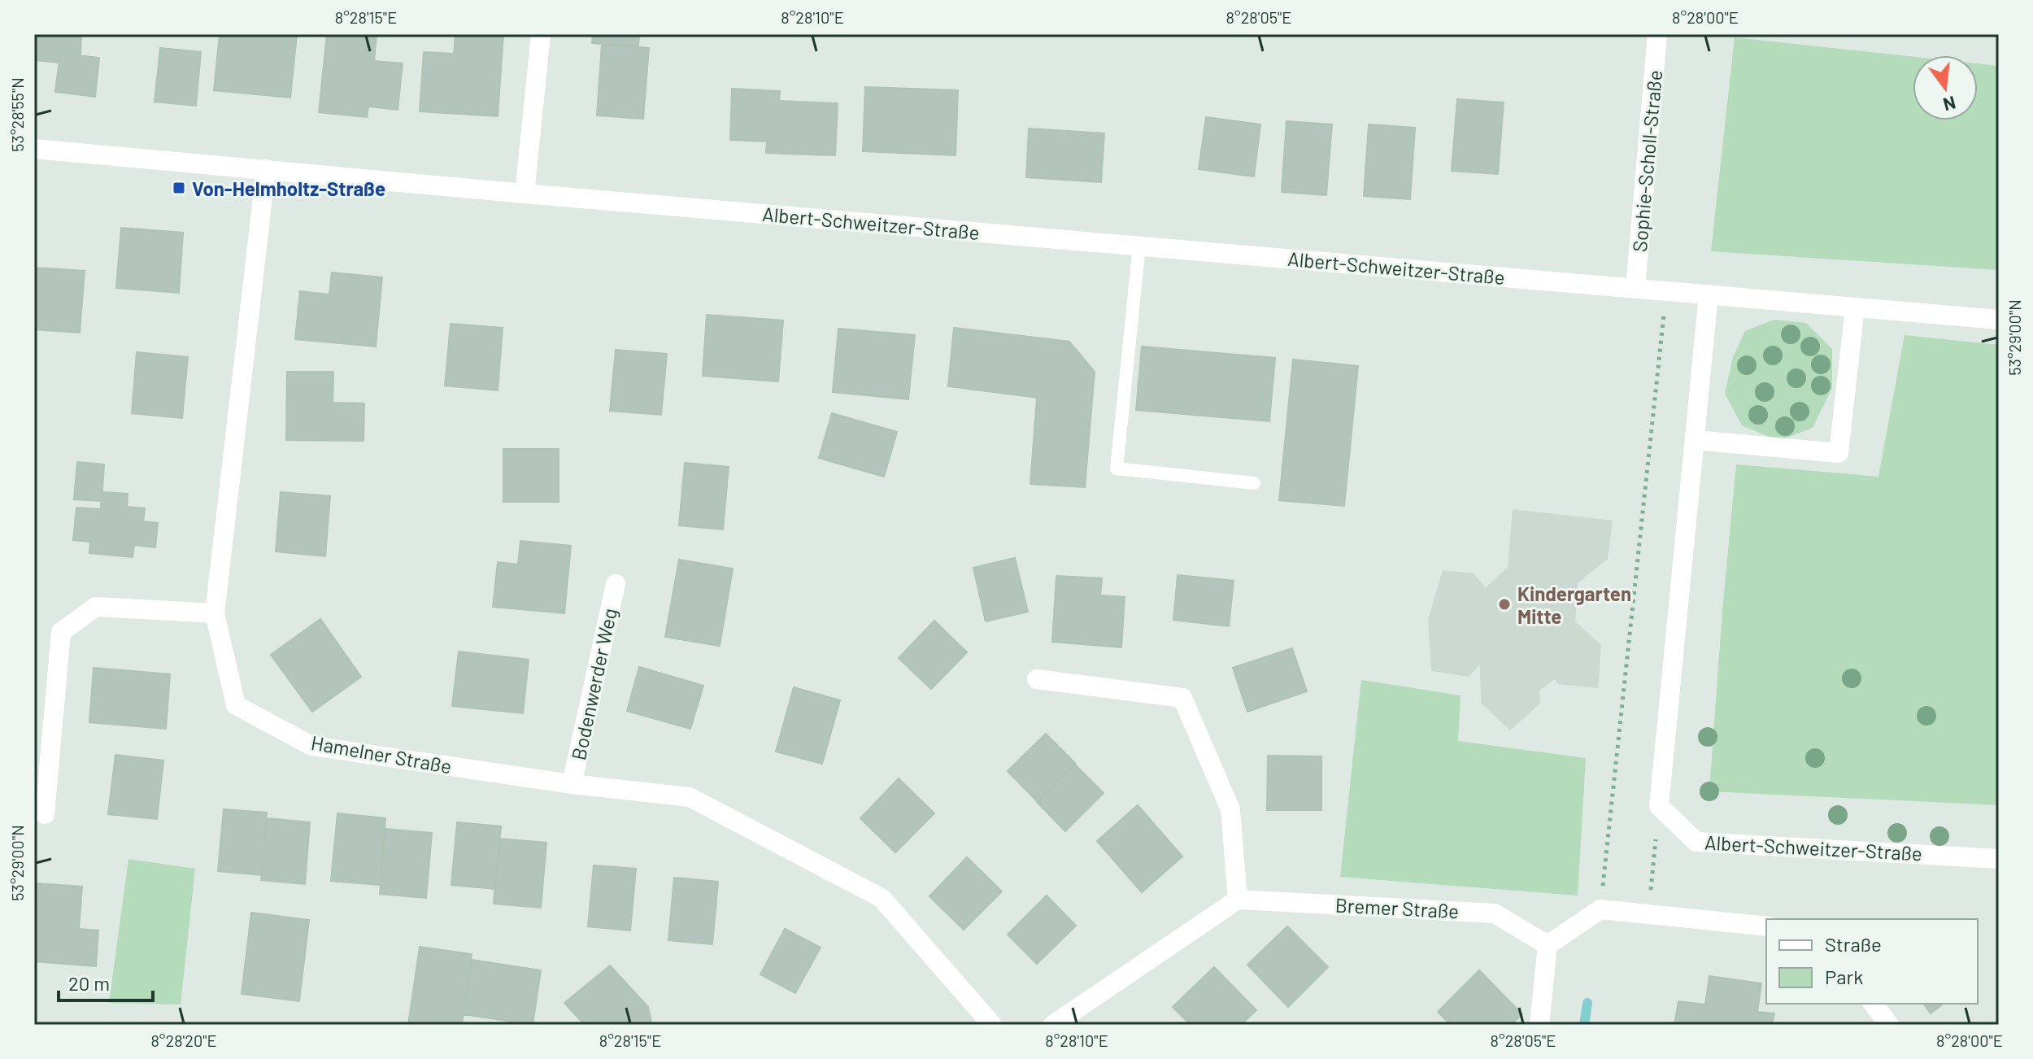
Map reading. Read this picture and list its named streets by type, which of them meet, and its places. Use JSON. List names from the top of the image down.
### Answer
{
  "streets": {
    "street": [
      "Sophie-Scholl-Straße",
      "Albert-Schweitzer-Straße",
      "Bodenwerder Weg",
      "Hamelner Straße",
      "Bremer Straße"
    ]
  },
  "crossings": [
    ["Sophie-Scholl-Straße", "Albert-Schweitzer-Straße"],
    ["Albert-Schweitzer-Straße", "Hamelner Straße"],
    ["Bodenwerder Weg", "Hamelner Straße"]
  ],
  "places": {
    "transit": ["Von-Helmholtz-Straße"],
    "other": ["Kindergarten Mitte"]
  },
  "legend": ["Straße", "Park"],
  "scale_bar": "20 m",
  "north": "bottom",
  "coordinates": [
    "8°28'15\"E",
    "8°28'10\"E",
    "8°28'05\"E",
    "8°28'00\"E",
    "53°28'55\"N",
    "53°29'00\"N",
    "8°28'20\"E"
  ]
}
